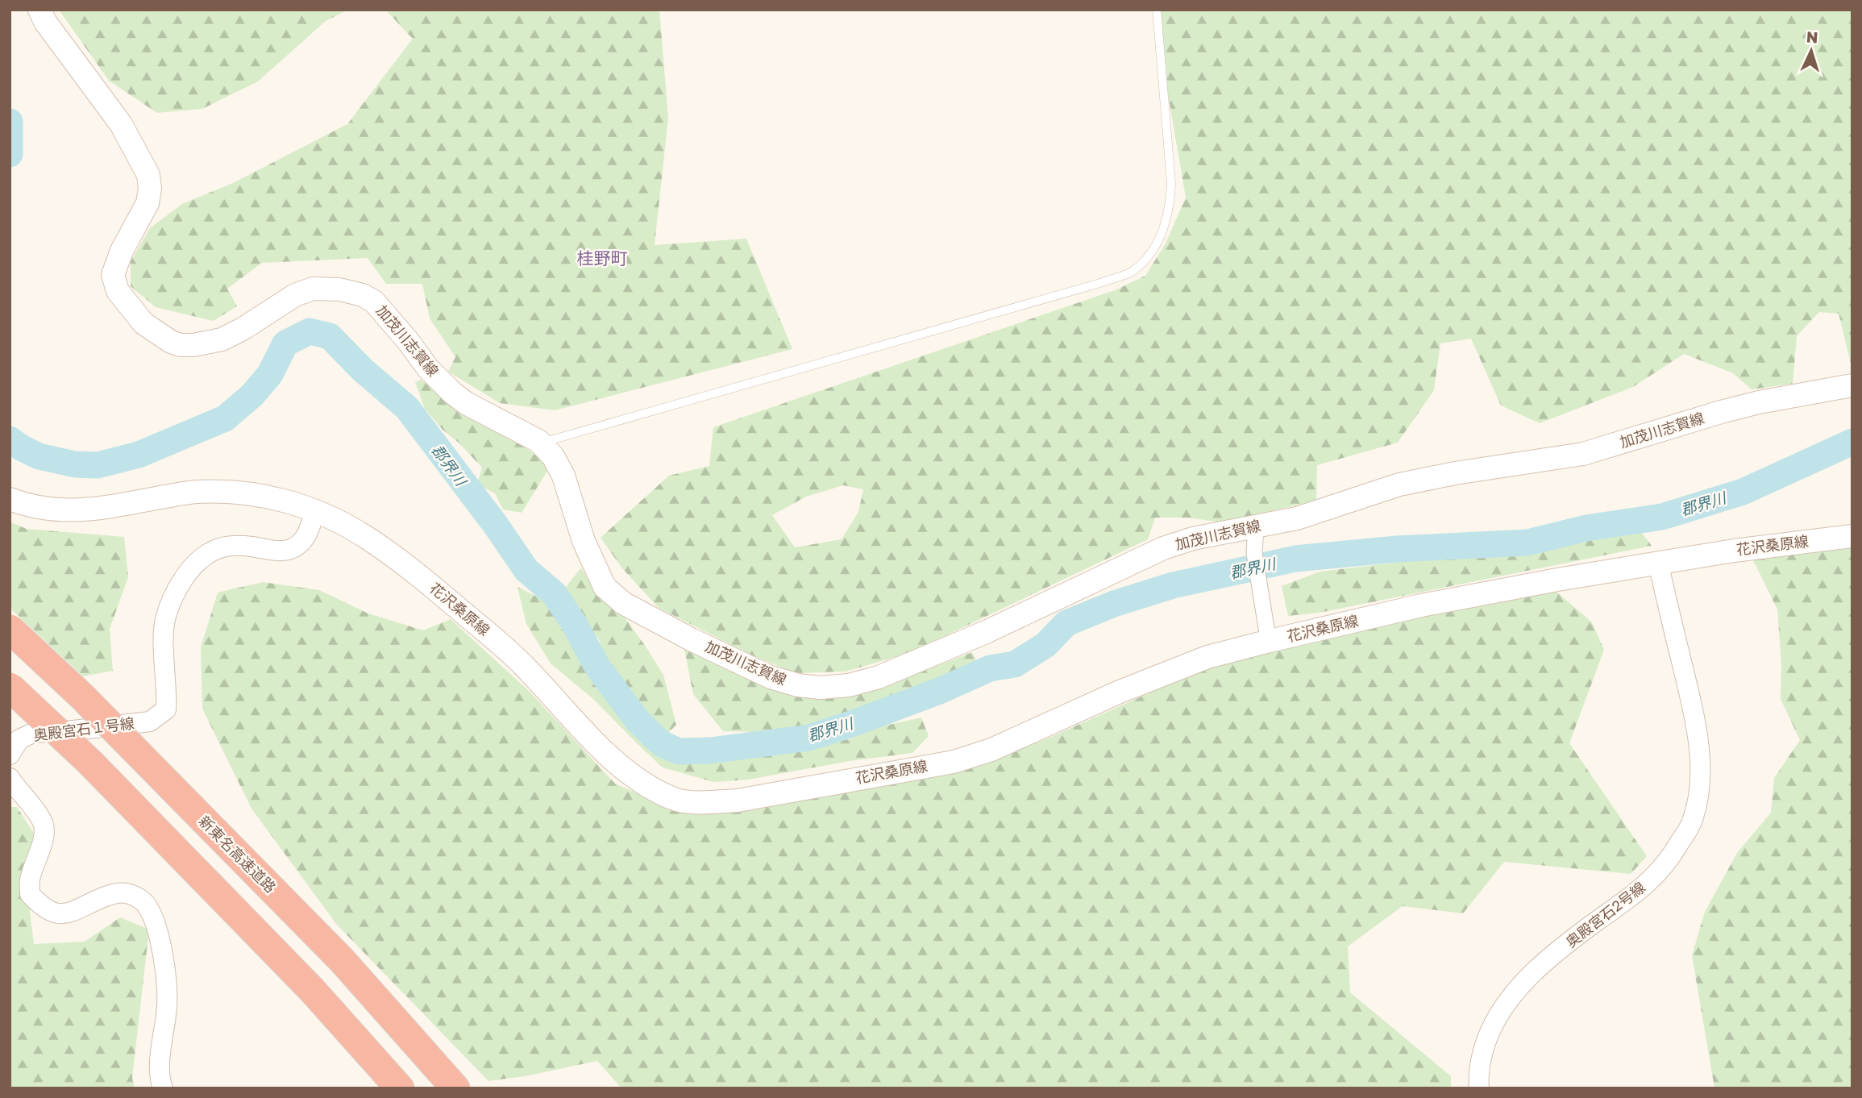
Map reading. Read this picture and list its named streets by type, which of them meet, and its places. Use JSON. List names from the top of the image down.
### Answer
{
  "streets": {
    "highway": ["新東名高速道路"],
    "main road": ["加茂川志賀線", "花沢桑原線"],
    "street": ["奥殿宮石１号線", "奥殿宮石2号線"]
  },
  "crossings": [
    ["花沢桑原線", "奥殿宮石１号線"],
    ["花沢桑原線", "奥殿宮石2号線"]
  ],
  "districts": ["桂野町"],
  "water": ["郡界川"],
  "north": "top"
}
